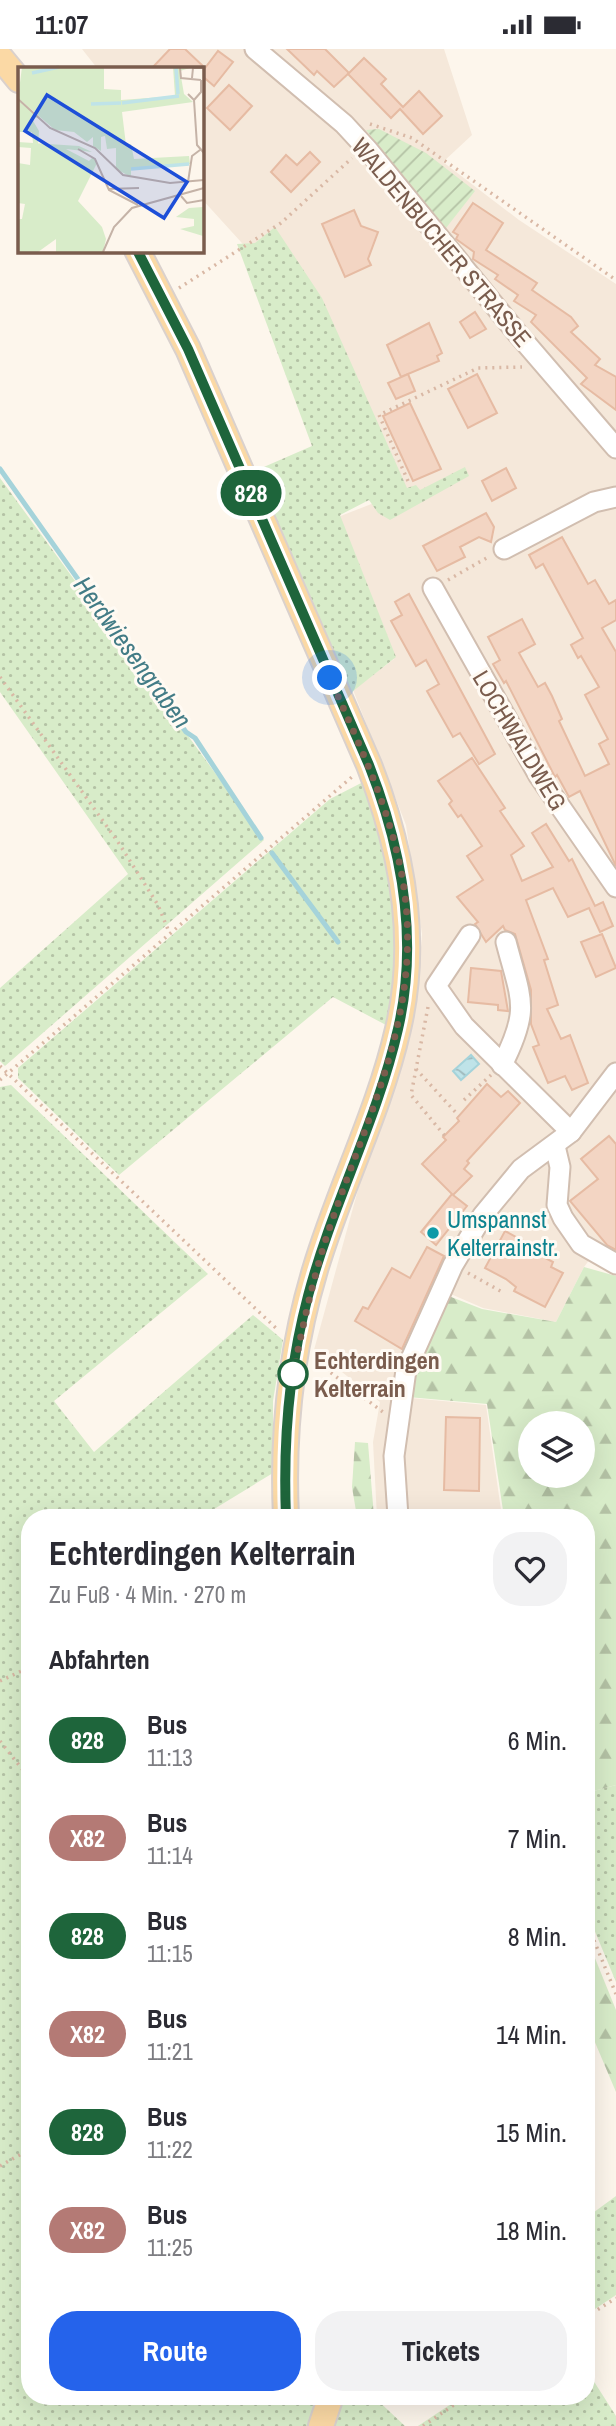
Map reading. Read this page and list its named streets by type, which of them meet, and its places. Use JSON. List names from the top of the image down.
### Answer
{
  "streets": {
    "street": ["WALDENBUCHER STRASSE", "LOCHWALDWEG"]
  },
  "water": ["Herdwiesengraben"],
  "places": ["Umspannst Kelterrainstr.", "Echterdingen Kelterrain"],
  "lines": ["bus line 828"],
  "page": {
    "status": "11:07",
    "on_map": "828",
    "heading": [
      ["Echterdingen Kelterrain", "Zu Fuß · 4 Min. · 270 m"],
      "Abfahrten"
    ],
    "list": [
      {
        "mark": "828",
        "name": "Bus",
        "note": "11:13",
        "value": "6 Min."
      },
      {
        "mark": "X82",
        "name": "Bus",
        "note": "11:14",
        "value": "7 Min."
      },
      {
        "mark": "828",
        "name": "Bus",
        "note": "11:15",
        "value": "8 Min."
      },
      {
        "mark": "X82",
        "name": "Bus",
        "note": "11:21",
        "value": "14 Min."
      },
      {
        "mark": "828",
        "name": "Bus",
        "note": "11:22",
        "value": "15 Min."
      },
      {
        "mark": "X82",
        "name": "Bus",
        "note": "11:25",
        "value": "18 Min."
      }
    ],
    "buttons": ["Route", "Tickets"]
  }
}
